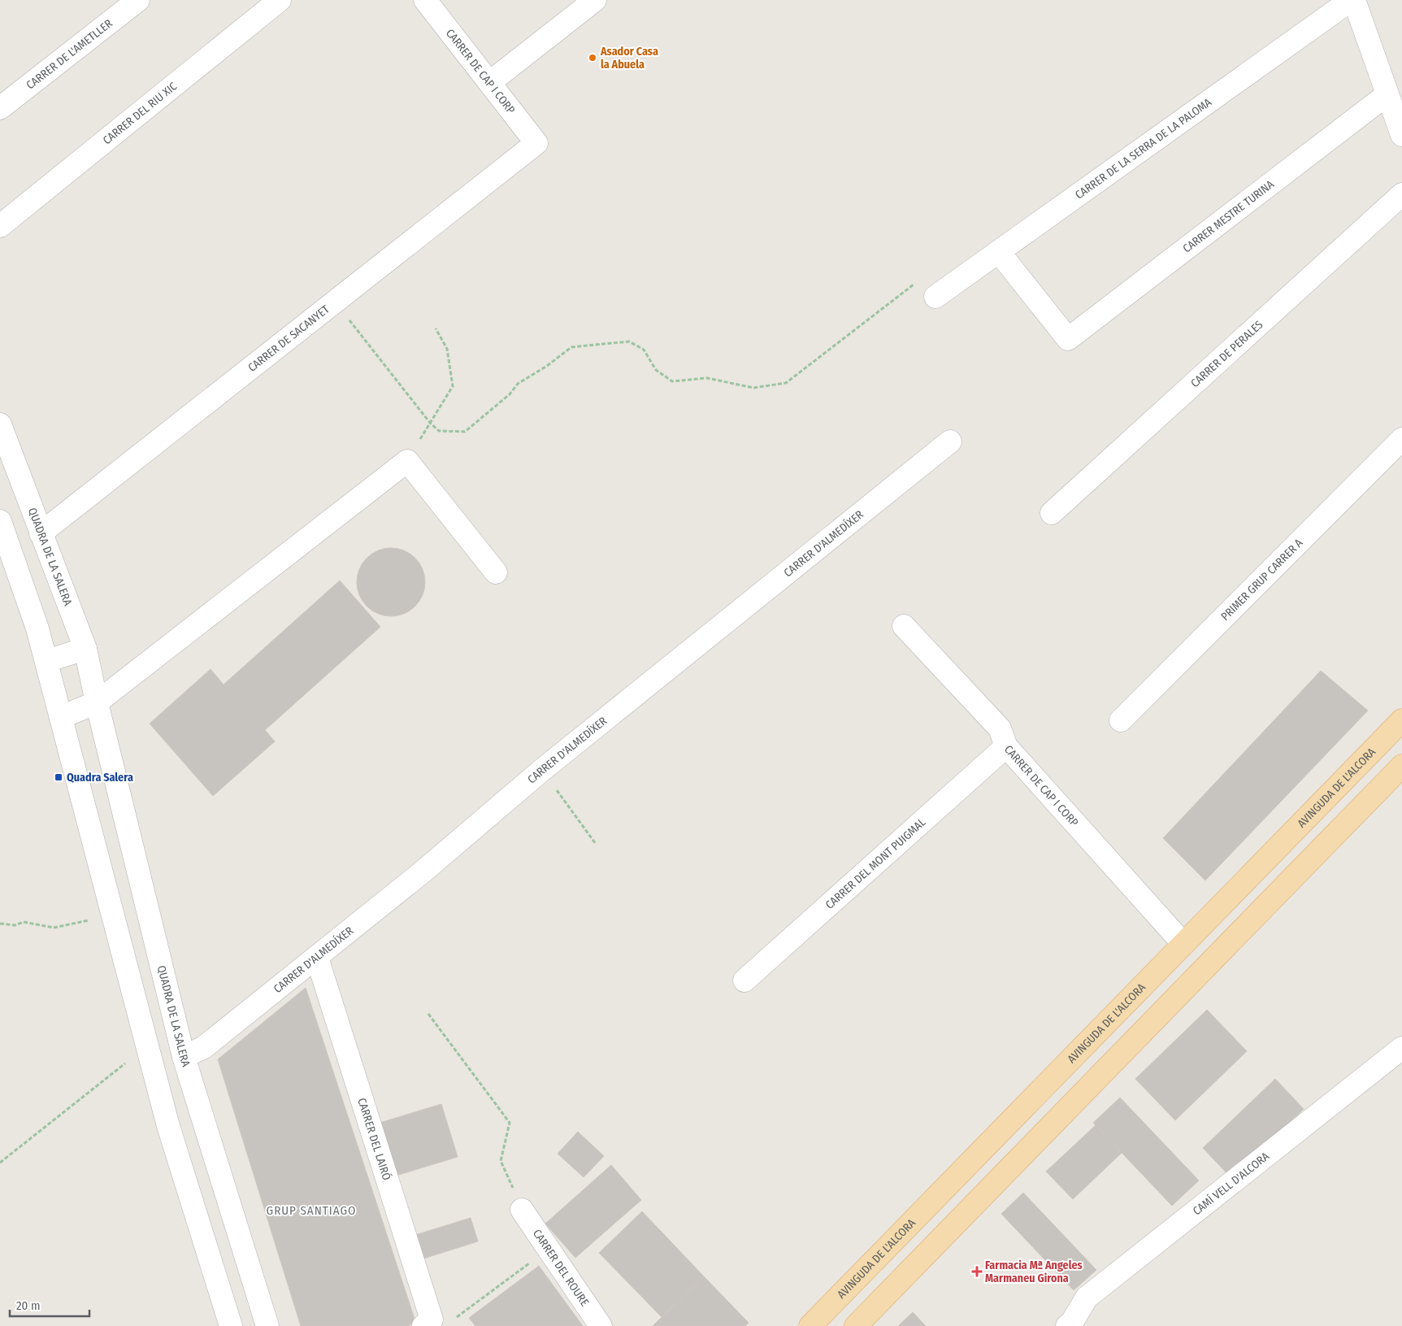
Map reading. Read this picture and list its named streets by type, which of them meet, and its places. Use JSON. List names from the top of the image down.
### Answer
{
  "streets": {
    "main road": ["AVINGUDA DE L'ALCORA"],
    "street": [
      "CARRER DE L'AMETLLER",
      "CARRER DE CAP I CORP",
      "CARRER DEL RIU XIC",
      "CARRER DE LA SERRA DE LA PALOMA",
      "CARRER MESTRE TURINA",
      "CARRER DE SACANYET",
      "CARRER DE PERALES",
      "CARRER D'ALMEDÍXER",
      "QUADRA DE LA SALERA",
      "PRIMER GRUP CARRER A",
      "CARRER DEL MONT PUIGMAL",
      "CARRER DEL LAIRÓ",
      "CAMÍ VELL D'ALCORA",
      "CARRER DEL ROURE"
    ]
  },
  "crossings": [
    ["CARRER DE CAP I CORP", "CARRER DE SACANYET"],
    ["CARRER DE CAP I CORP", "AVINGUDA DE L'ALCORA"],
    ["CARRER DE CAP I CORP", "CARRER DEL MONT PUIGMAL"],
    ["CARRER DE LA SERRA DE LA PALOMA", "CARRER MESTRE TURINA"],
    ["CARRER DE SACANYET", "QUADRA DE LA SALERA"],
    ["CARRER D'ALMEDÍXER", "QUADRA DE LA SALERA"],
    ["CARRER D'ALMEDÍXER", "CARRER DEL LAIRÓ"]
  ],
  "districts": ["GRUP SANTIAGO"],
  "places": {
    "other": ["Asador Casa la Abuela"],
    "transit": ["Quadra Salera"],
    "health": ["Farmacia Mª Angeles Marmaneu Girona"]
  },
  "scale_bar": "20 m"
}
